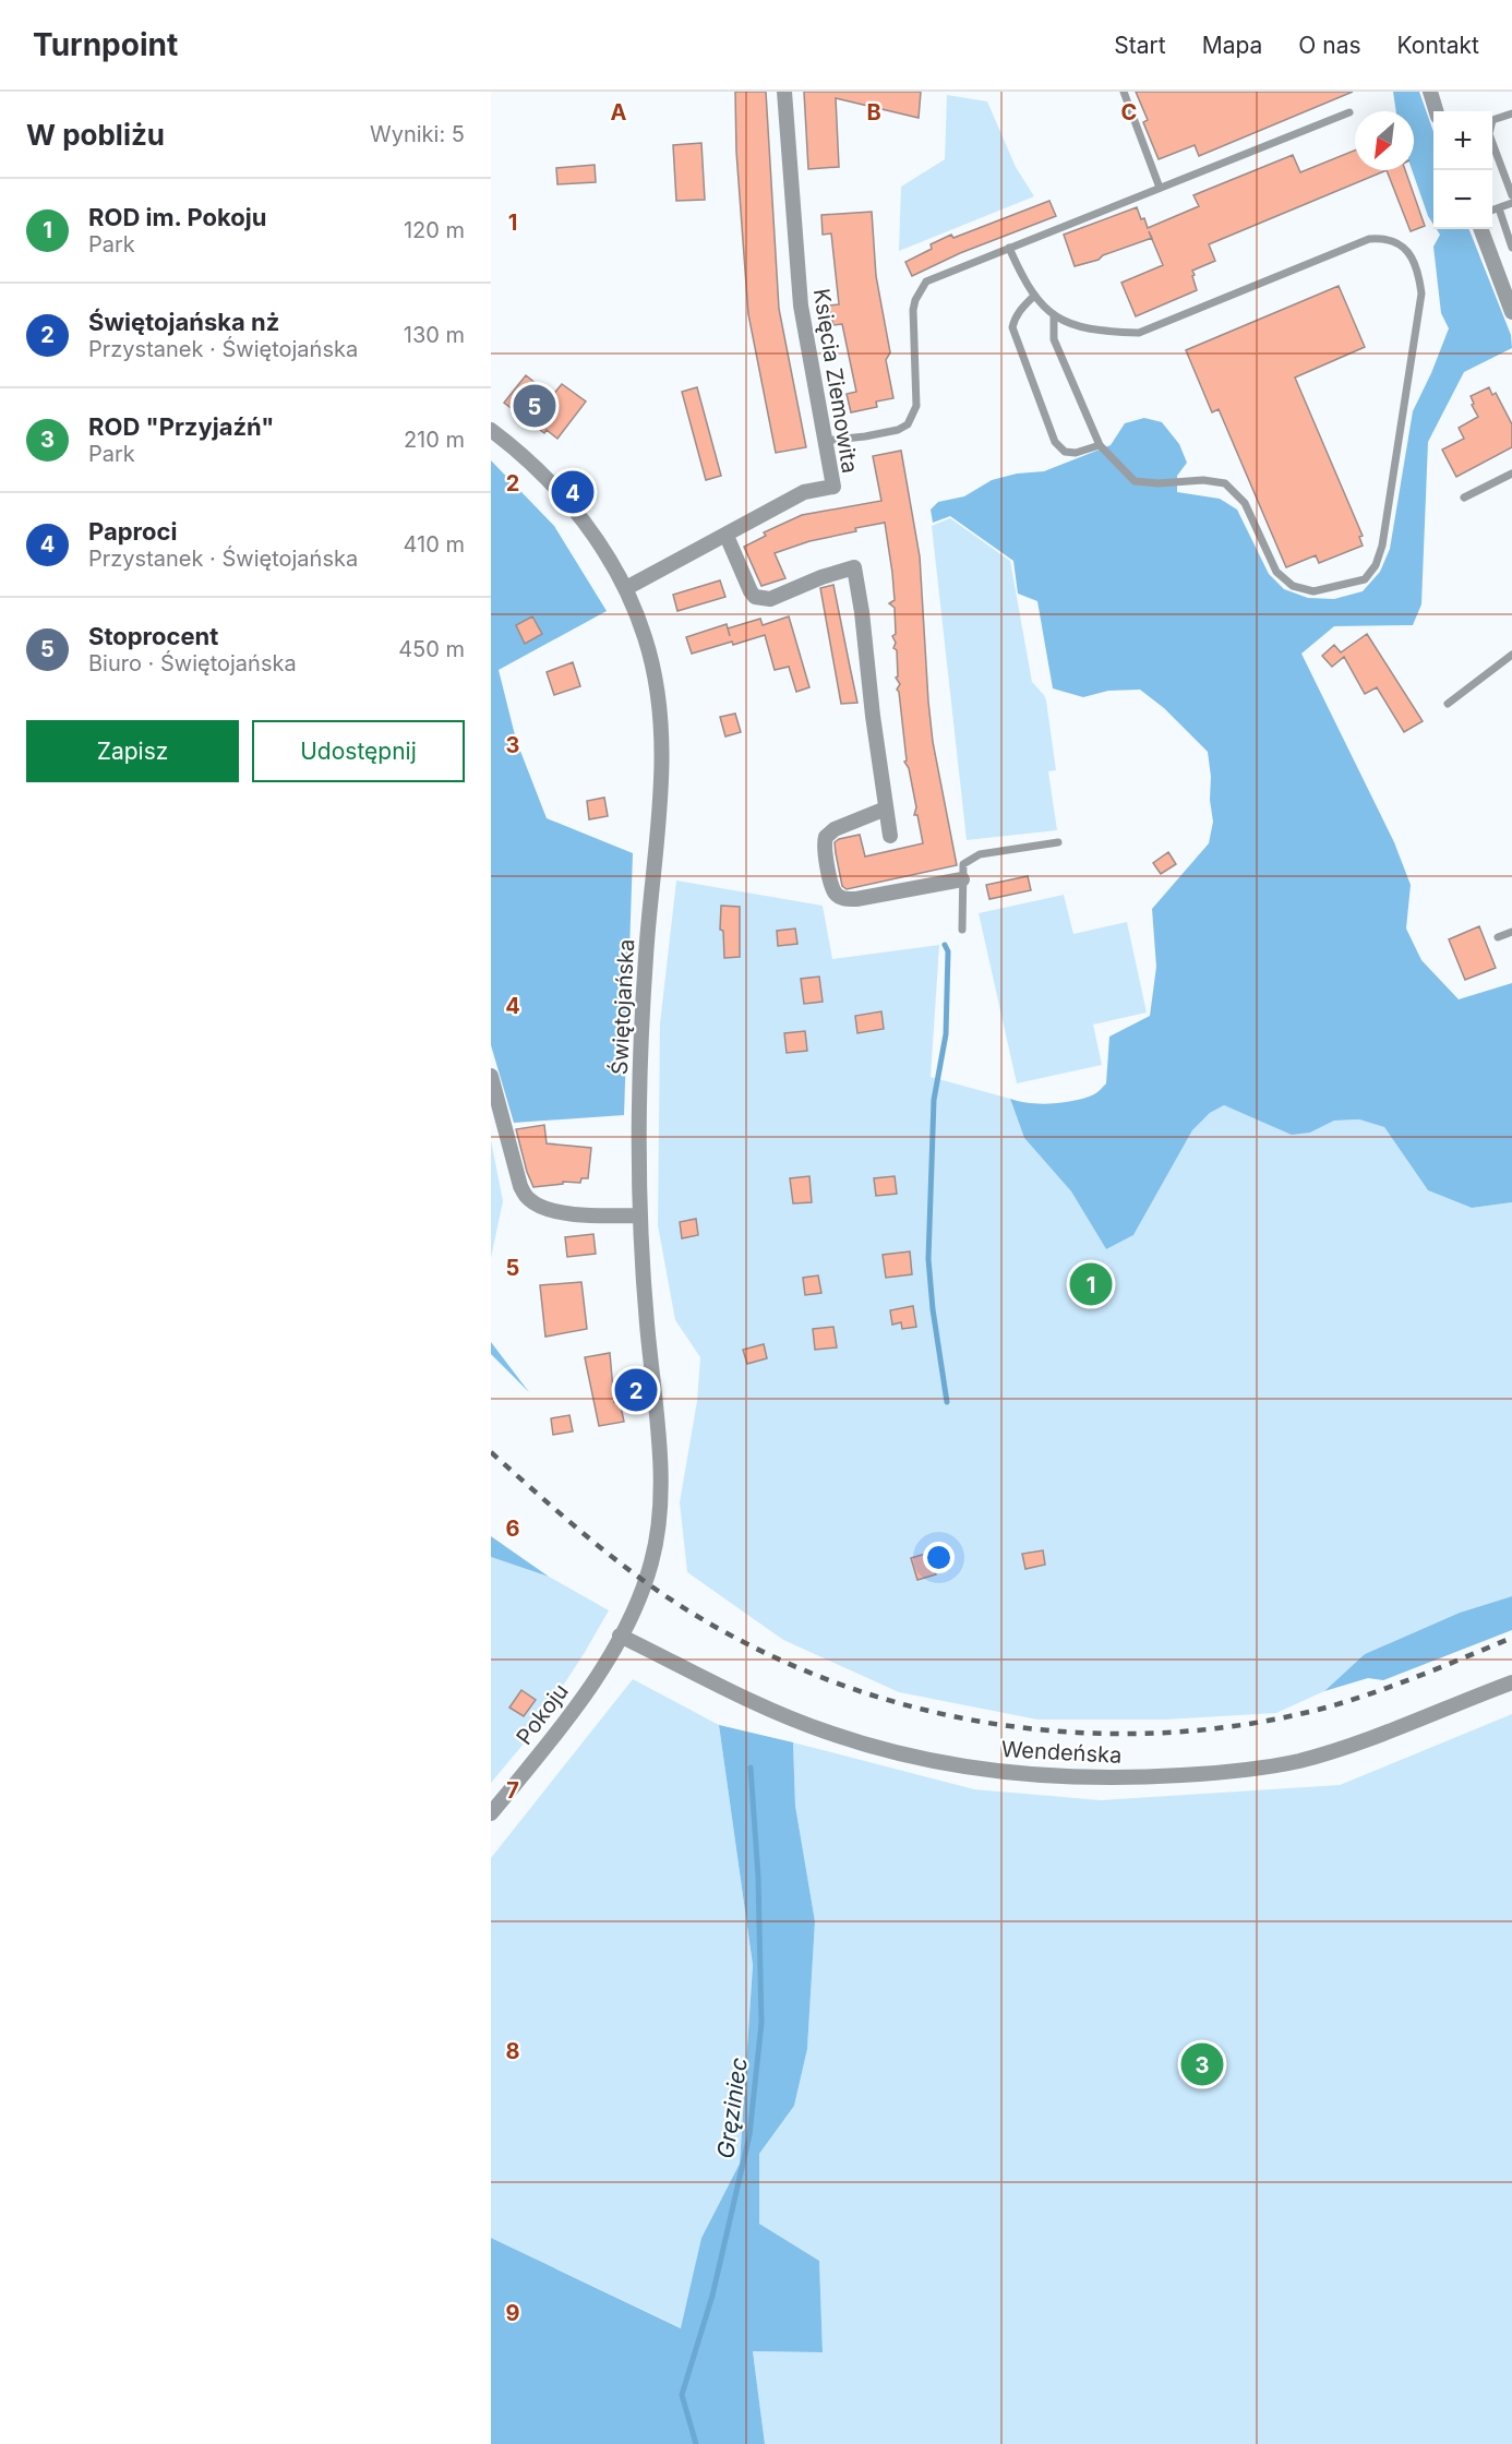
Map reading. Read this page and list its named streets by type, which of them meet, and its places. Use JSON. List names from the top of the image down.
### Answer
{
  "streets": {
    "street": [
      "Księcia Ziemowita",
      "Świętojańska",
      "Pokoju",
      "Wendeńska"
    ]
  },
  "crossings": [
    ["Księcia Ziemowita", "Świętojańska"],
    ["Świętojańska", "Pokoju"],
    ["Świętojańska", "Wendeńska"],
    ["Pokoju", "Wendeńska"]
  ],
  "water": ["Gręziniec"],
  "north": "bottom left",
  "page": {
    "header": "Turnpoint",
    "nav": [
      "Start",
      "Mapa",
      "O nas",
      "Kontakt"
    ],
    "heading": ["W pobliżu", "Wyniki: 5"],
    "map_buttons": ["+", "−"],
    "list": [
      {
        "mark": "1",
        "name": "ROD im. Pokoju",
        "note": "Park",
        "value": "120 m"
      },
      {
        "mark": "2",
        "name": "Świętojańska nż",
        "note": "Przystanek · Świętojańska",
        "value": "130 m"
      },
      {
        "mark": "3",
        "name": "ROD \"Przyjaźń\"",
        "note": "Park",
        "value": "210 m"
      },
      {
        "mark": "4",
        "name": "Paproci",
        "note": "Przystanek · Świętojańska",
        "value": "410 m"
      },
      {
        "mark": "5",
        "name": "Stoprocent",
        "note": "Biuro · Świętojańska",
        "value": "450 m"
      }
    ],
    "pins": [
      "5",
      "4",
      "1",
      "2",
      "3"
    ],
    "buttons": ["Zapisz", "Udostępnij"]
  },
  "grid": {
    "columns": ["A", "B", "C"],
    "rows": [
      "1",
      "2",
      "3",
      "4",
      "5",
      "6",
      "7",
      "8",
      "9"
    ]
  }
}
